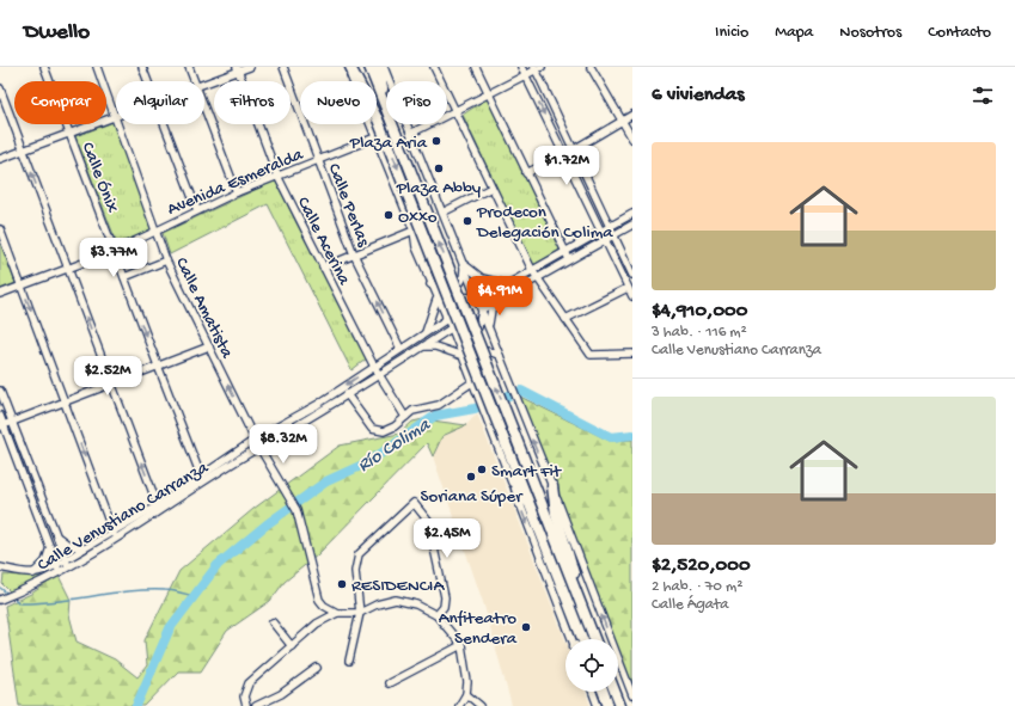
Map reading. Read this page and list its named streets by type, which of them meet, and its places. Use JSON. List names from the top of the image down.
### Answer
{
  "streets": {
    "street": [
      "Calle Ónix",
      "Avenida Esmeralda",
      "Calle Perlas",
      "Calle Acerina",
      "Calle Amatista",
      "Calle Venustiano Carranza"
    ]
  },
  "crossings": [
    ["Calle Ónix", "Avenida Esmeralda"],
    ["Calle Ónix", "Calle Venustiano Carranza"],
    ["Avenida Esmeralda", "Calle Perlas"],
    ["Avenida Esmeralda", "Calle Acerina"],
    ["Avenida Esmeralda", "Calle Amatista"],
    ["Calle Perlas", "Calle Venustiano Carranza"],
    ["Calle Acerina", "Calle Venustiano Carranza"],
    ["Calle Amatista", "Calle Venustiano Carranza"]
  ],
  "water": ["Río Colima"],
  "places": [
    "Plaza Aria",
    "Plaza Abby",
    "Oxxo",
    "Prodecon Delegación Colima",
    "Smart Fit",
    "Soriana Súper",
    "RESIDENCIA",
    "Anfiteatro Sendera"
  ],
  "page": {
    "header": "Dwello",
    "nav": [
      "Inicio",
      "Mapa",
      "Nosotros",
      "Contacto"
    ],
    "heading": "6 viviendas",
    "chip": [
      "Comprar",
      "Alquilar",
      "Filtros",
      "Nuevo",
      "Piso"
    ],
    "list": [
      {
        "name": "$4,910,000",
        "note": "3 hab. · 116 m² · Calle Venustiano Carranza"
      },
      {
        "name": "$2,520,000",
        "note": "2 hab. · 70 m² · Calle Ágata"
      }
    ],
    "price": [
      "$1.72M",
      "$3.77M",
      "$4.91M",
      "$2.52M",
      "$8.32M",
      "$2.45M"
    ]
  }
}
